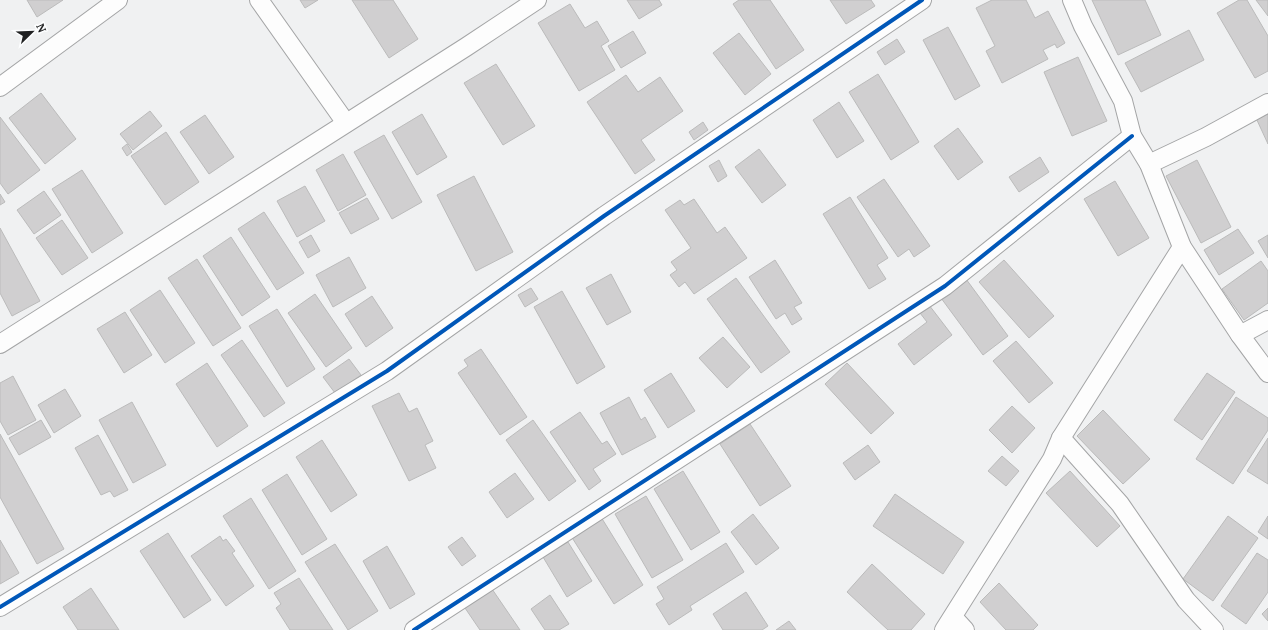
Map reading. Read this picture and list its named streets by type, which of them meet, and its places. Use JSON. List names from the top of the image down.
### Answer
{
  "north": "top right"
}
